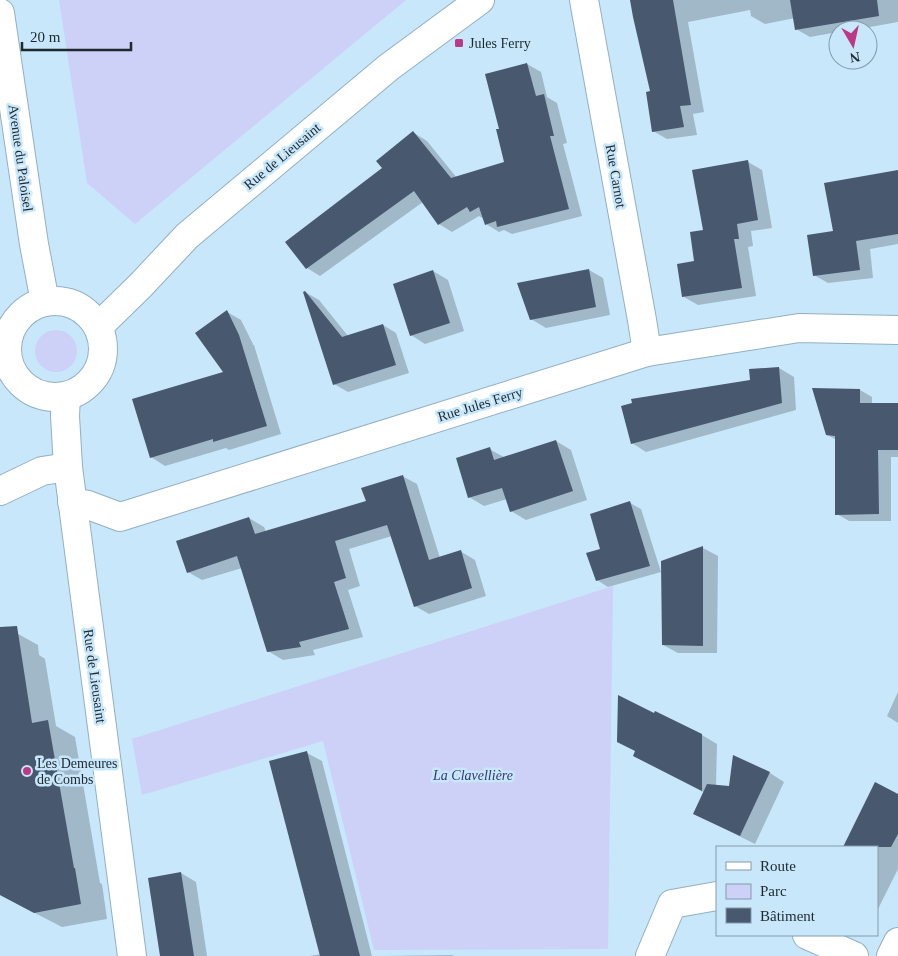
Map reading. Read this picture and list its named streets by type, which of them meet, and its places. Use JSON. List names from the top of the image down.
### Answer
{
  "streets": {
    "street": [
      "Rue de Lieusaint",
      "Avenue du Paloisel",
      "Rue Carnot",
      "Rue Jules Ferry"
    ]
  },
  "crossings": [
    ["Rue de Lieusaint", "Avenue du Paloisel"],
    ["Rue de Lieusaint", "Rue Jules Ferry"],
    ["Rue Carnot", "Rue Jules Ferry"]
  ],
  "parks": ["La Clavellière"],
  "places": {
    "transit": ["Jules Ferry"],
    "other": ["Les Demeures de Combs"]
  },
  "legend": ["Route", "Parc", "Bâtiment"],
  "scale_bar": "20 m",
  "north": "bottom"
}
